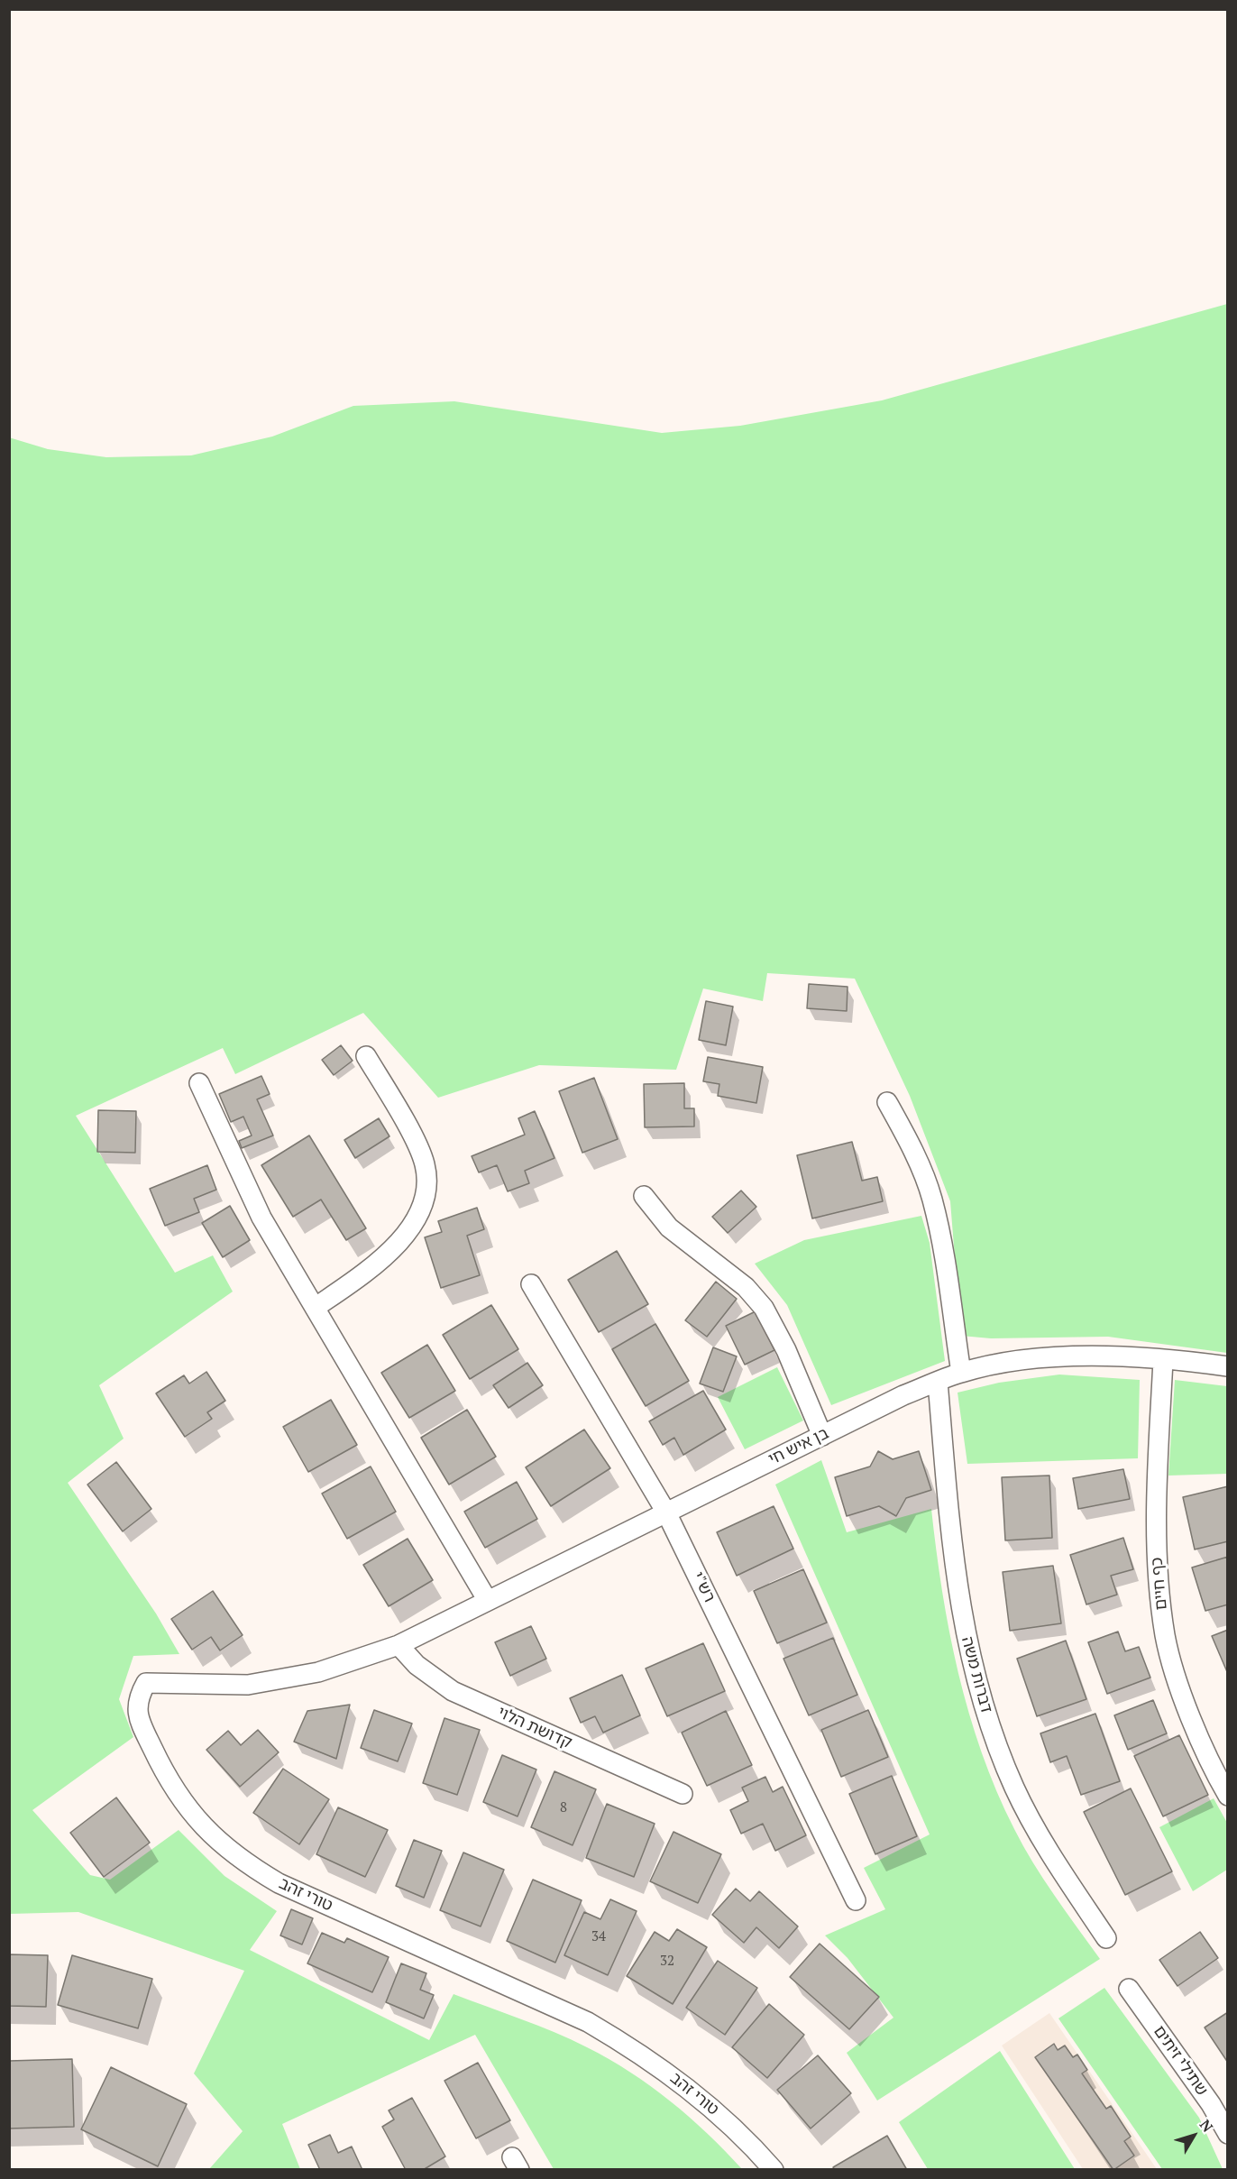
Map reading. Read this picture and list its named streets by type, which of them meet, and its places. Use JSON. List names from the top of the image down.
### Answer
{
  "streets": {
    "street": [
      "בן איש חי",
      "כף חיים",
      "רש\"י",
      "דברות משה",
      "קדושת הלוי",
      "טורי זהב",
      "שתילי זיתים"
    ]
  },
  "crossings": [
    ["בן איש חי", "כף חיים"],
    ["בן איש חי", "רש\"י"],
    ["בן איש חי", "דברות משה"],
    ["בן איש חי", "קדושת הלוי"],
    ["בן איש חי", "טורי זהב"],
    ["קדושת הלוי", "טורי זהב"]
  ],
  "house_numbers": ["8", "34", "32"],
  "north": "top right"
}
